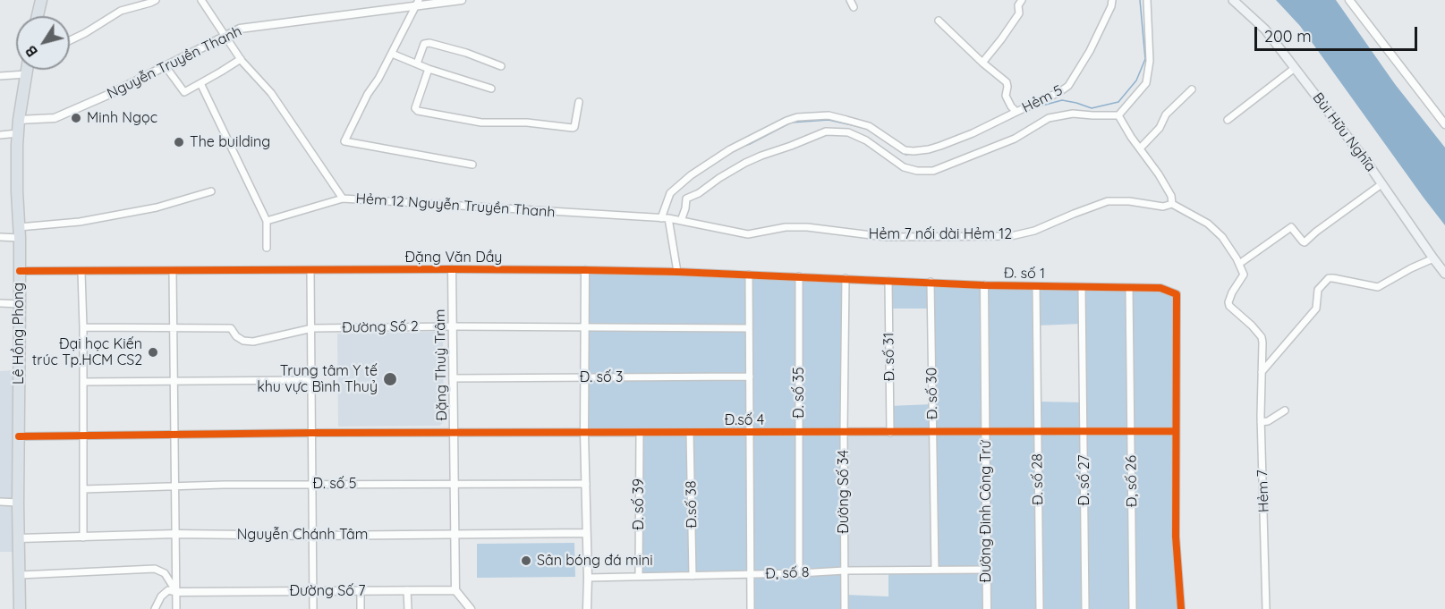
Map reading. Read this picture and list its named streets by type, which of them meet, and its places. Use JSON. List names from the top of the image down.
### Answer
{
  "streets": {
    "highway": ["Lê Hồng Phong"],
    "main road": ["Bùi Hữu Nghĩa"],
    "street": [
      "Nguyễn Truyền Thanh",
      "Hẻm 5",
      "Hẻm 12 Nguyễn Truyền Thanh",
      "Hẻm 7 nối dài Hẻm 12",
      "Đặng Văn Dầy",
      "Đ. số 1",
      "Đường Số 2",
      "Đ. số 31",
      "Đặng Thuỳ Trâm",
      "Đ. số 3",
      "Đ. số 35",
      "Đ. số 30",
      "Đ.số 4",
      "Đ. số 28",
      "Đ. số 27",
      "Đ, số 26",
      "Đ. số 5",
      "Hẻm 7",
      "Đường Số 34",
      "Đ. số 39",
      "Đ.số 38",
      "Đường Đinh Công Trứ",
      "Nguyễn Chánh Tâm",
      "Đ, số 8",
      "Đường Số 7"
    ]
  },
  "crossings": [
    ["Nguyễn Truyền Thanh", "Lê Hồng Phong"],
    ["Hẻm 12 Nguyễn Truyền Thanh", "Hẻm 7 nối dài Hẻm 12"],
    ["Đặng Văn Dầy", "Đ. số 1"],
    ["Đặng Văn Dầy", "Lê Hồng Phong"],
    ["Đặng Văn Dầy", "Đ. số 31"],
    ["Đặng Văn Dầy", "Đặng Thuỳ Trâm"],
    ["Đặng Văn Dầy", "Đ. số 35"],
    ["Đặng Văn Dầy", "Đường Số 34"],
    ["Đ. số 1", "Đ. số 31"],
    ["Đ. số 1", "Đ. số 30"],
    ["Đ. số 1", "Đ. số 28"],
    ["Đ. số 1", "Đ. số 27"],
    ["Đ. số 1", "Đ, số 26"],
    ["Đ. số 1", "Đường Đinh Công Trứ"],
    ["Đường Số 2", "Đặng Thuỳ Trâm"],
    ["Lê Hồng Phong", "Đ.số 4"],
    ["Lê Hồng Phong", "Nguyễn Chánh Tâm"],
    ["Đ. số 31", "Đ.số 4"],
    ["Đặng Thuỳ Trâm", "Đ. số 3"],
    ["Đặng Thuỳ Trâm", "Đ.số 4"],
    ["Đặng Thuỳ Trâm", "Đ. số 5"],
    ["Đặng Thuỳ Trâm", "Nguyễn Chánh Tâm"],
    ["Đặng Thuỳ Trâm", "Đường Số 7"],
    ["Đ. số 35", "Đ.số 4"],
    ["Đ. số 35", "Đ, số 8"],
    ["Đ. số 30", "Đ.số 4"],
    ["Đ. số 30", "Đ, số 8"],
    ["Đ.số 4", "Đ. số 28"],
    ["Đ.số 4", "Đ. số 27"],
    ["Đ.số 4", "Đ, số 26"],
    ["Đ.số 4", "Đường Số 34"],
    ["Đ.số 4", "Đ. số 39"],
    ["Đ.số 4", "Đ.số 38"],
    ["Đ.số 4", "Đường Đinh Công Trứ"],
    ["Đường Số 34", "Đ, số 8"],
    ["Đ. số 39", "Đ, số 8"],
    ["Đ.số 38", "Đ, số 8"],
    ["Đường Đinh Công Trứ", "Đ, số 8"]
  ],
  "places": [
    "Minh Ngọc",
    "The building",
    "Đại học Kiến trúc Tp.HCM CS2",
    "Trung tâm Y tế khu vực Bình Thuỷ",
    "Sân bóng đá mini"
  ],
  "scale_bar": "200 m",
  "north": "bottom left"
}
